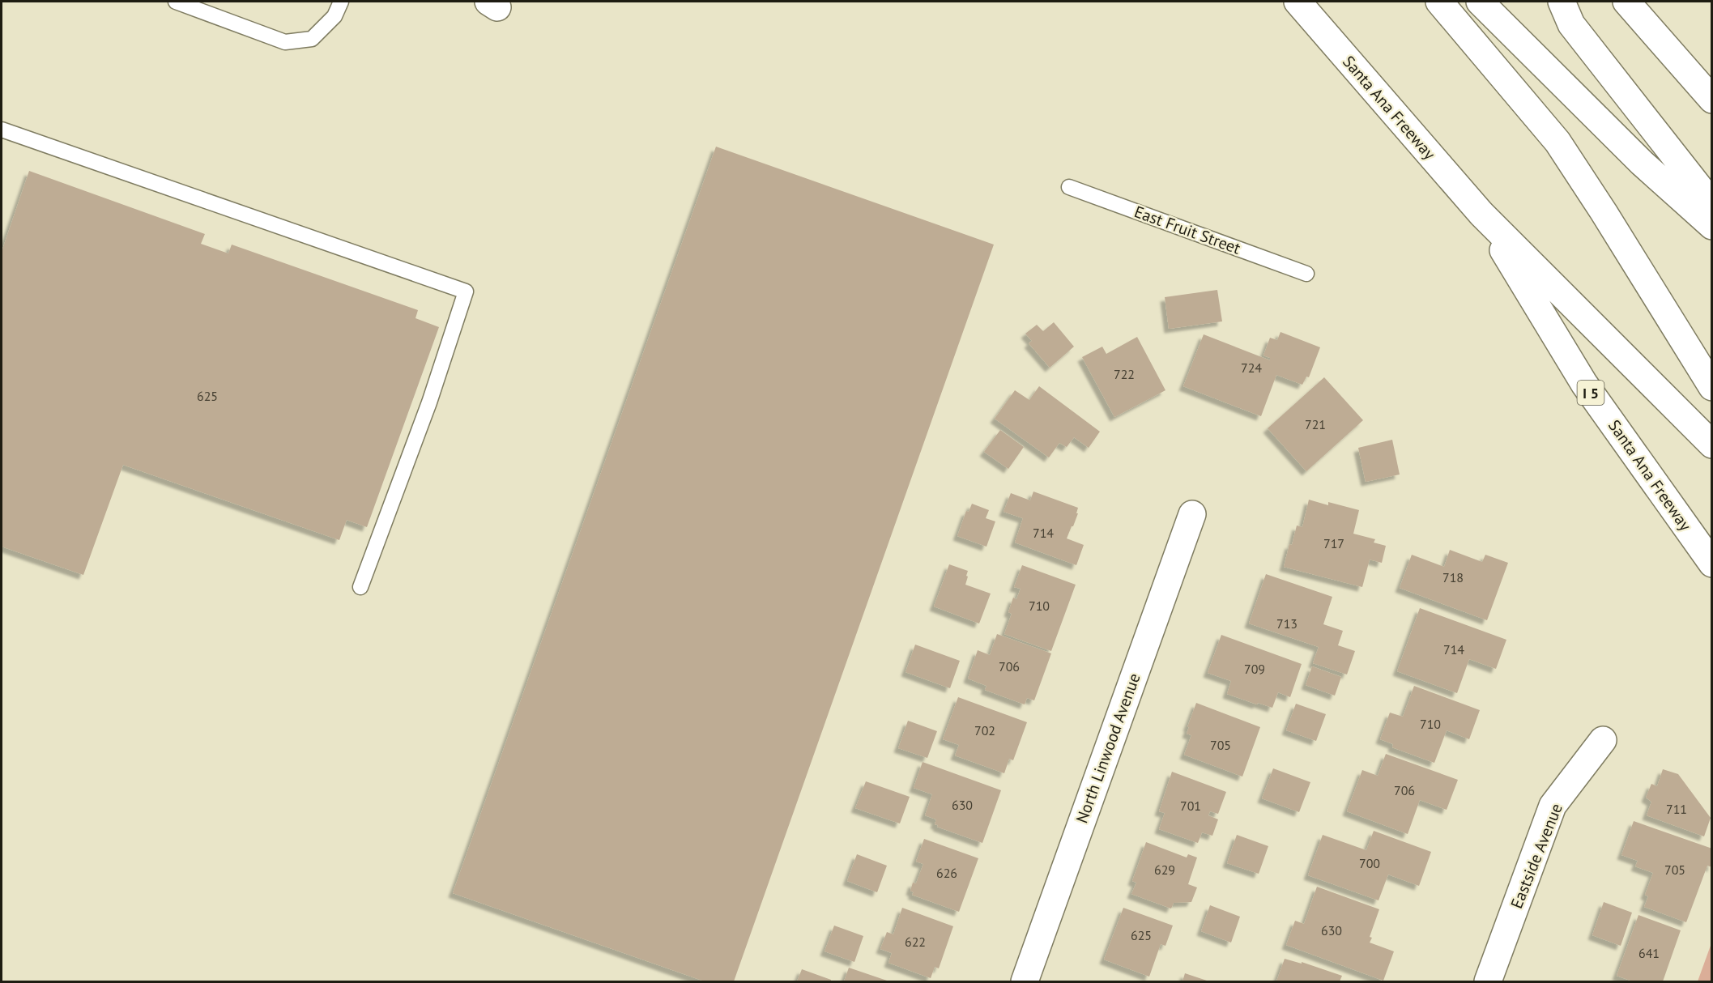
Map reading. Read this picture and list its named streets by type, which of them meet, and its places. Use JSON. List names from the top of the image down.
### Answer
{
  "streets": {
    "main road": [
      "Santa Ana Freeway",
      "I 5",
      "North Linwood Avenue",
      "Eastside Avenue"
    ],
    "lane": ["East Fruit Street"]
  },
  "house_numbers": [
    "724",
    "722",
    "625",
    "721",
    "714",
    "717",
    "718",
    "710",
    "713",
    "714",
    "706",
    "709",
    "710",
    "702",
    "705",
    "706",
    "630",
    "701",
    "711",
    "700",
    "629",
    "705",
    "626",
    "630",
    "625",
    "622",
    "641"
  ]
}
